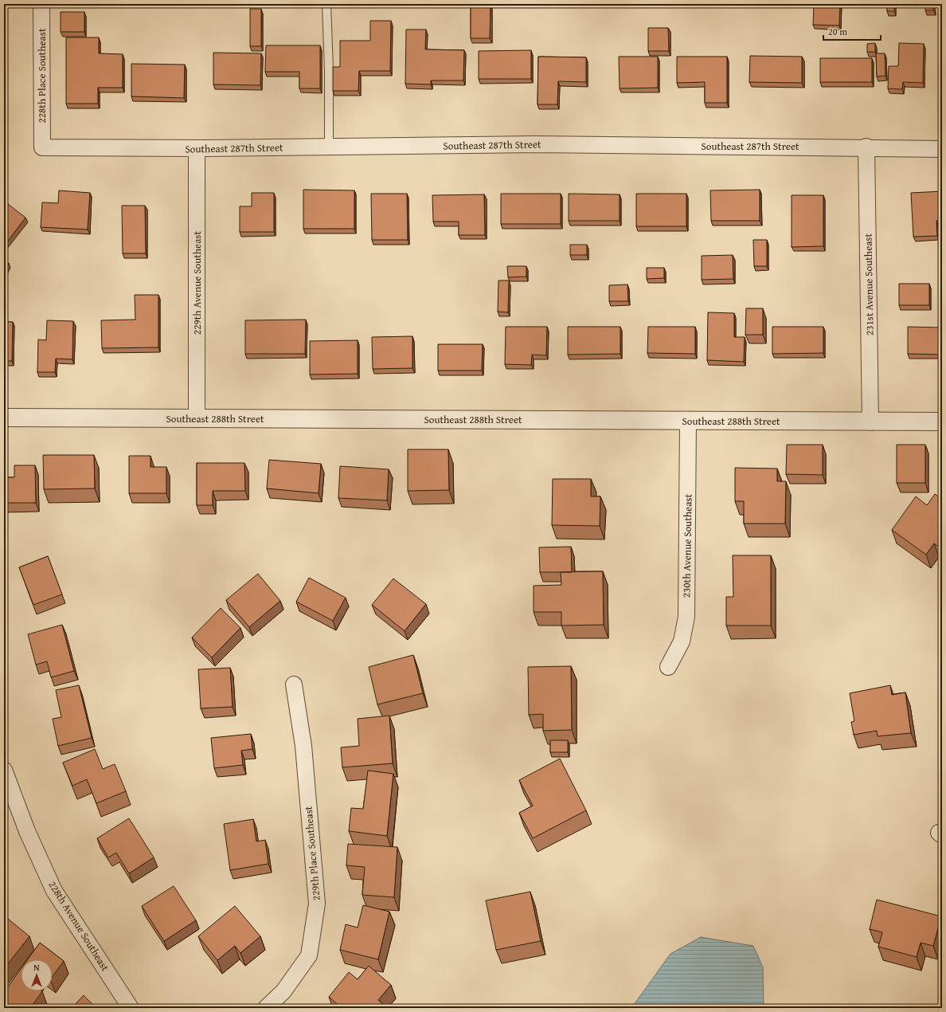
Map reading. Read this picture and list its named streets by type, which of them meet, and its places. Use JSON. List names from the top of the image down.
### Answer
{
  "streets": {
    "street": [
      "228th Place Southeast",
      "Southeast 287th Street",
      "229th Avenue Southeast",
      "231st Avenue Southeast",
      "Southeast 288th Street",
      "230th Avenue Southeast",
      "229th Place Southeast",
      "228th Avenue Southeast"
    ]
  },
  "crossings": [
    ["228th Place Southeast", "Southeast 287th Street"],
    ["Southeast 287th Street", "229th Avenue Southeast"],
    ["Southeast 287th Street", "231st Avenue Southeast"],
    ["229th Avenue Southeast", "Southeast 288th Street"],
    ["231st Avenue Southeast", "Southeast 288th Street"],
    ["Southeast 288th Street", "230th Avenue Southeast"]
  ],
  "scale_bar": "20 m",
  "north": "top"
}
